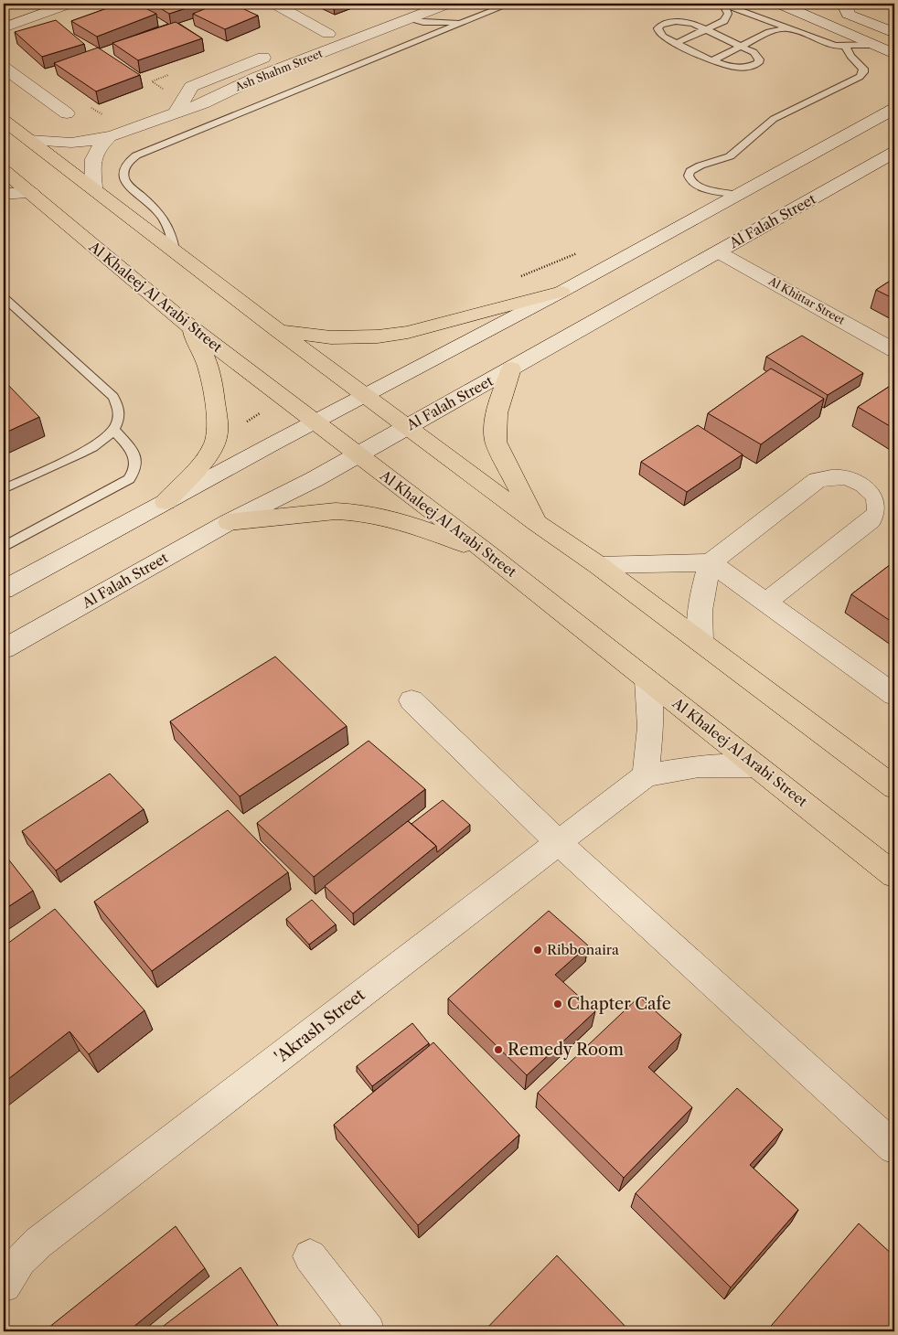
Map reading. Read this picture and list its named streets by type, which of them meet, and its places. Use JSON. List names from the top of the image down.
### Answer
{
  "streets": {
    "highway": ["Al Khaleej Al Arabi Street"],
    "street": [
      "Ash Shahm Street",
      "Al Falah Street",
      "Al Khittar Street",
      "'Akrash Street"
    ]
  },
  "crossings": [
    ["Al Falah Street", "Al Khaleej Al Arabi Street"],
    ["Al Falah Street", "Al Khittar Street"],
    ["Al Khaleej Al Arabi Street", "'Akrash Street"]
  ],
  "places": ["Ribbonaira", "Chapter Cafe", "Remedy Room"]
}
